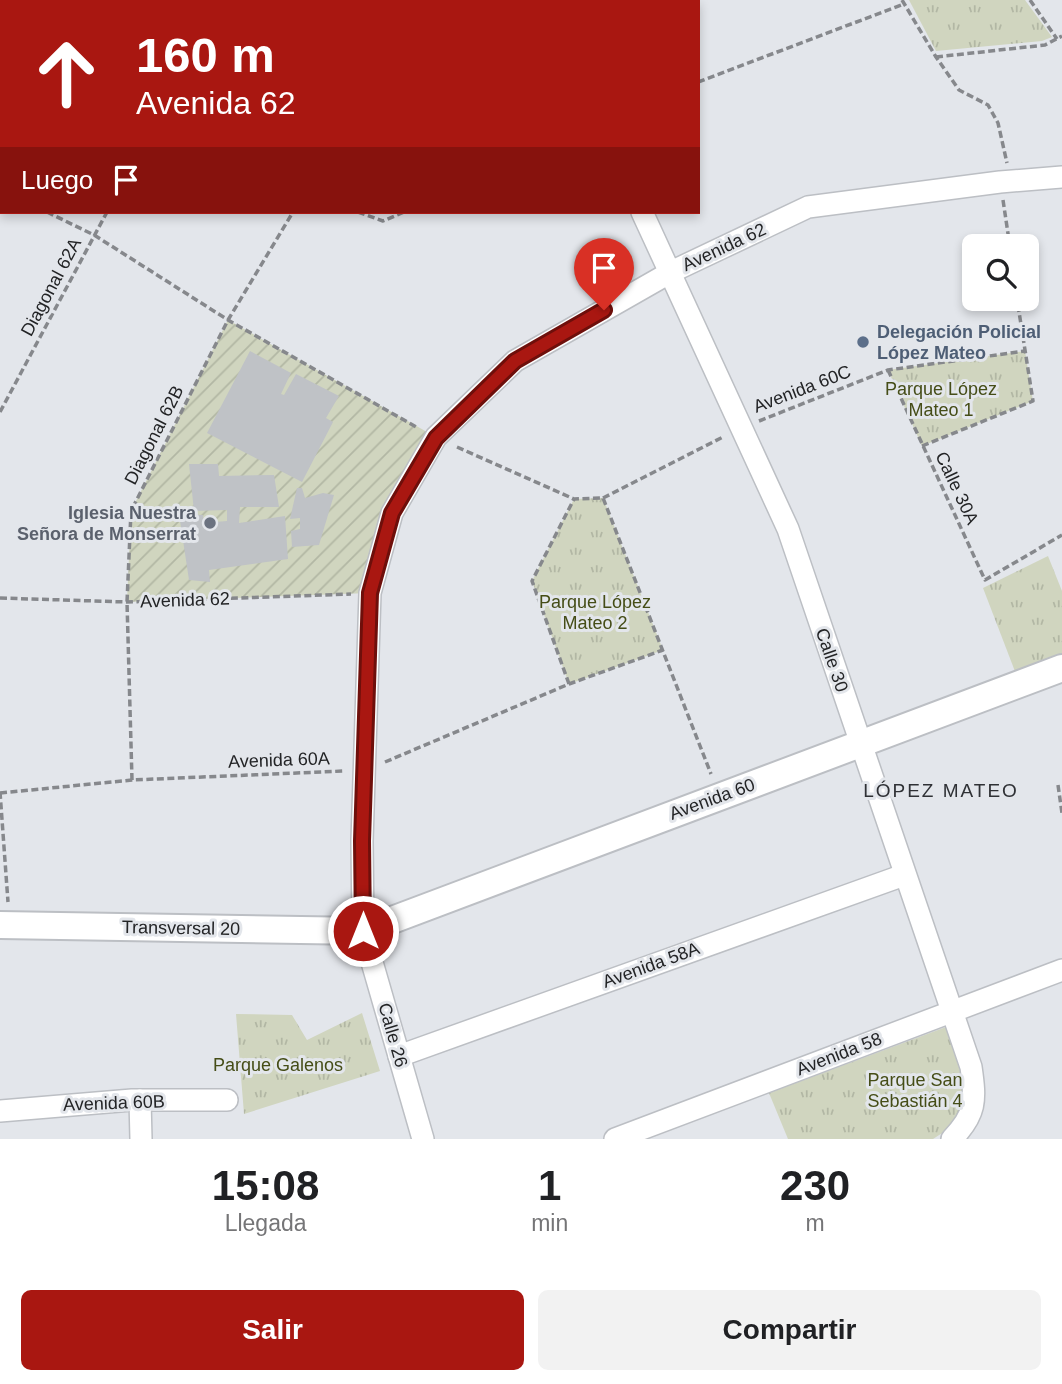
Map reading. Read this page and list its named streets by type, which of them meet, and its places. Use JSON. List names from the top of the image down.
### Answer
{
  "streets": {
    "street": [
      "Avenida 62",
      "Calle 30",
      "Avenida 60",
      "Transversal 20",
      "Avenida 58A",
      "Calle 26",
      "Avenida 58",
      "Avenida 60B"
    ],
    "path": [
      "Diagonal 62A",
      "Avenida 60C",
      "Diagonal 62B",
      "Calle 30A",
      "Avenida 60A"
    ]
  },
  "crossings": [
    ["Avenida 62", "Diagonal 62B"],
    ["Avenida 62", "Calle 30"],
    ["Avenida 62", "Calle 26"],
    ["Avenida 60C", "Calle 30A"],
    ["Avenida 60C", "Calle 30"],
    ["Diagonal 62B", "Avenida 60A"],
    ["Calle 30", "Avenida 60"],
    ["Calle 30", "Avenida 58A"],
    ["Calle 30", "Avenida 58"],
    ["Avenida 60A", "Calle 26"],
    ["Avenida 60", "Transversal 20"],
    ["Avenida 60", "Calle 26"],
    ["Transversal 20", "Calle 26"],
    ["Avenida 58A", "Calle 26"]
  ],
  "districts": ["LÓPEZ MATEO"],
  "parks": [
    "Parque López Mateo 1",
    "Parque López Mateo 2",
    "Parque Galenos",
    "Parque San Sebastián 4"
  ],
  "places": ["Delegación Policial López Mateo", "Iglesia Nuestra Señora de Monserrat"],
  "page": {
    "turn": ["160 m", "Avenida 62"],
    "then": "Luego",
    "eta": [
      "15:08",
      "Llegada",
      "1",
      "min",
      "230",
      "m"
    ],
    "buttons": ["Salir", "Compartir"]
  }
}
